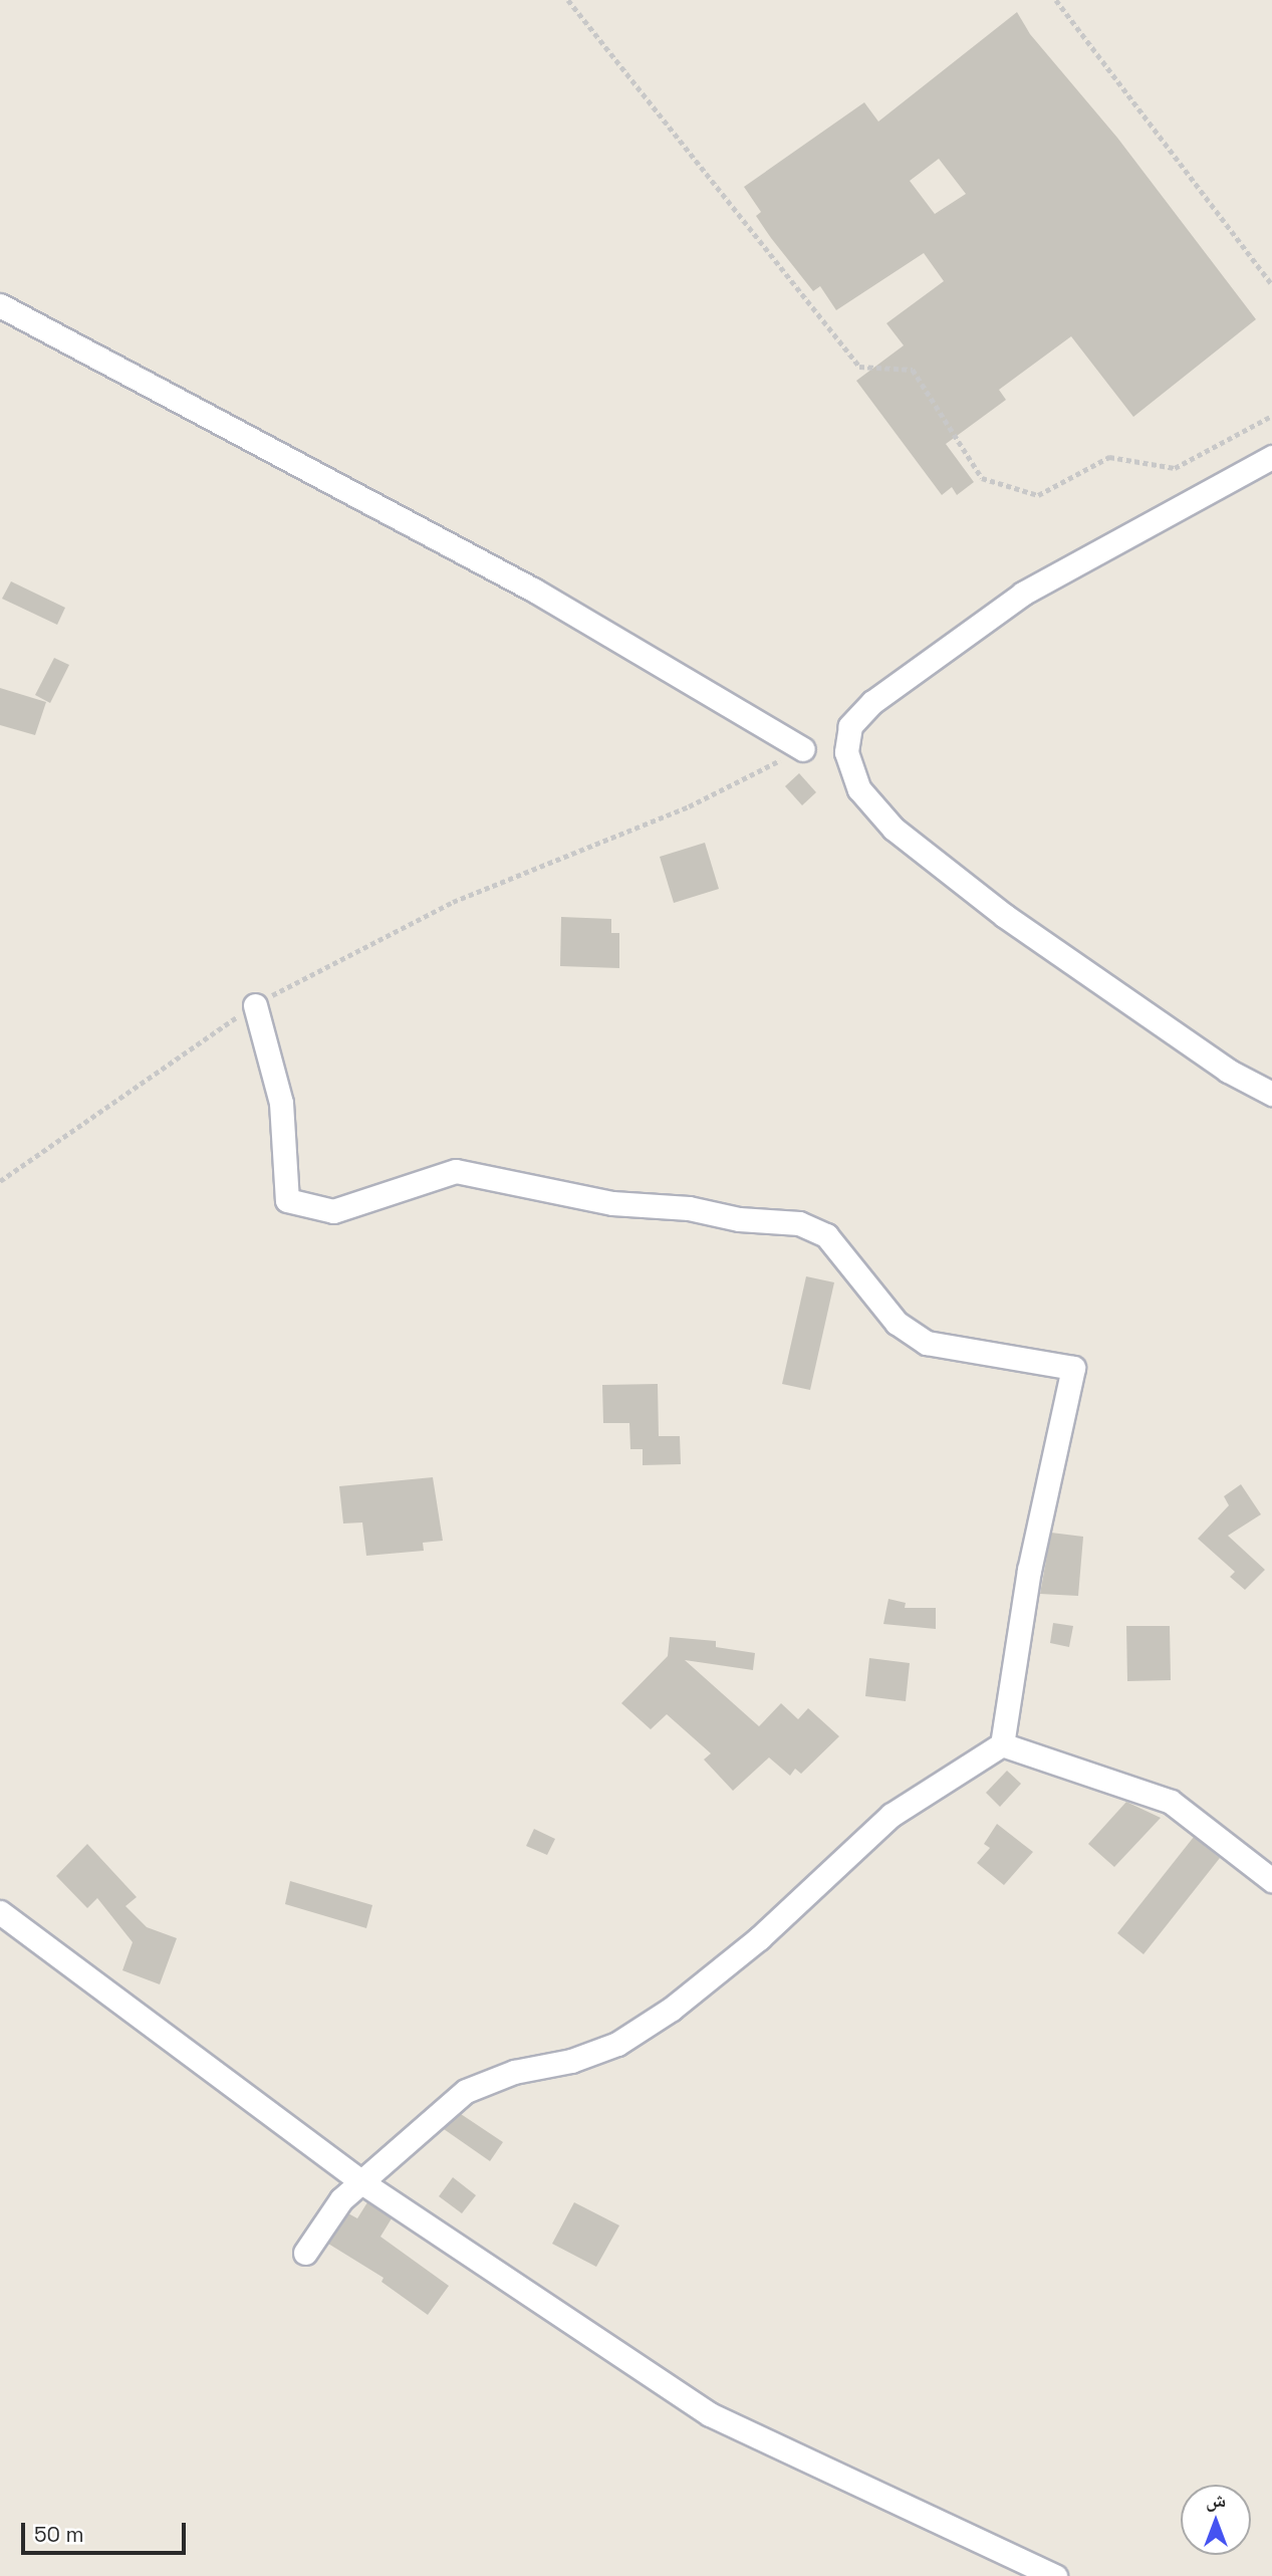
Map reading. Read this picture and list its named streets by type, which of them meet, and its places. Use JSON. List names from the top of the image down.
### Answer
{
  "scale_bar": "50 m",
  "north": "top"
}
